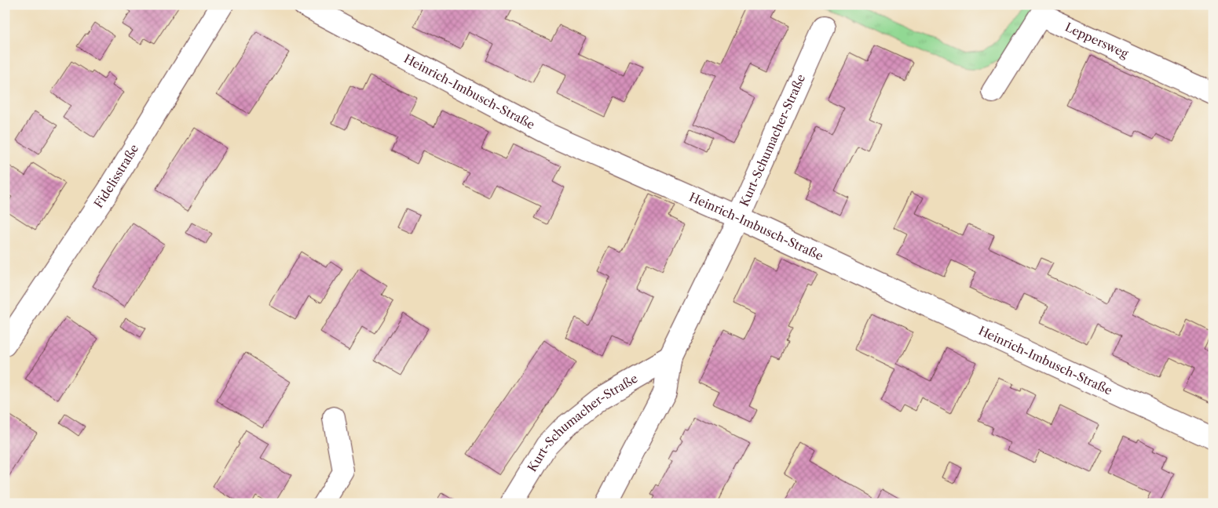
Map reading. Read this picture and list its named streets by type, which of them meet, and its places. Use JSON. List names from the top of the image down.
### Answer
{
  "streets": {
    "street": [
      "Leppersweg",
      "Heinrich-Imbusch-Straße",
      "Kurt-Schumacher-Straße",
      "Fidelisstraße"
    ]
  },
  "crossings": [
    ["Heinrich-Imbusch-Straße", "Kurt-Schumacher-Straße"]
  ]
}
